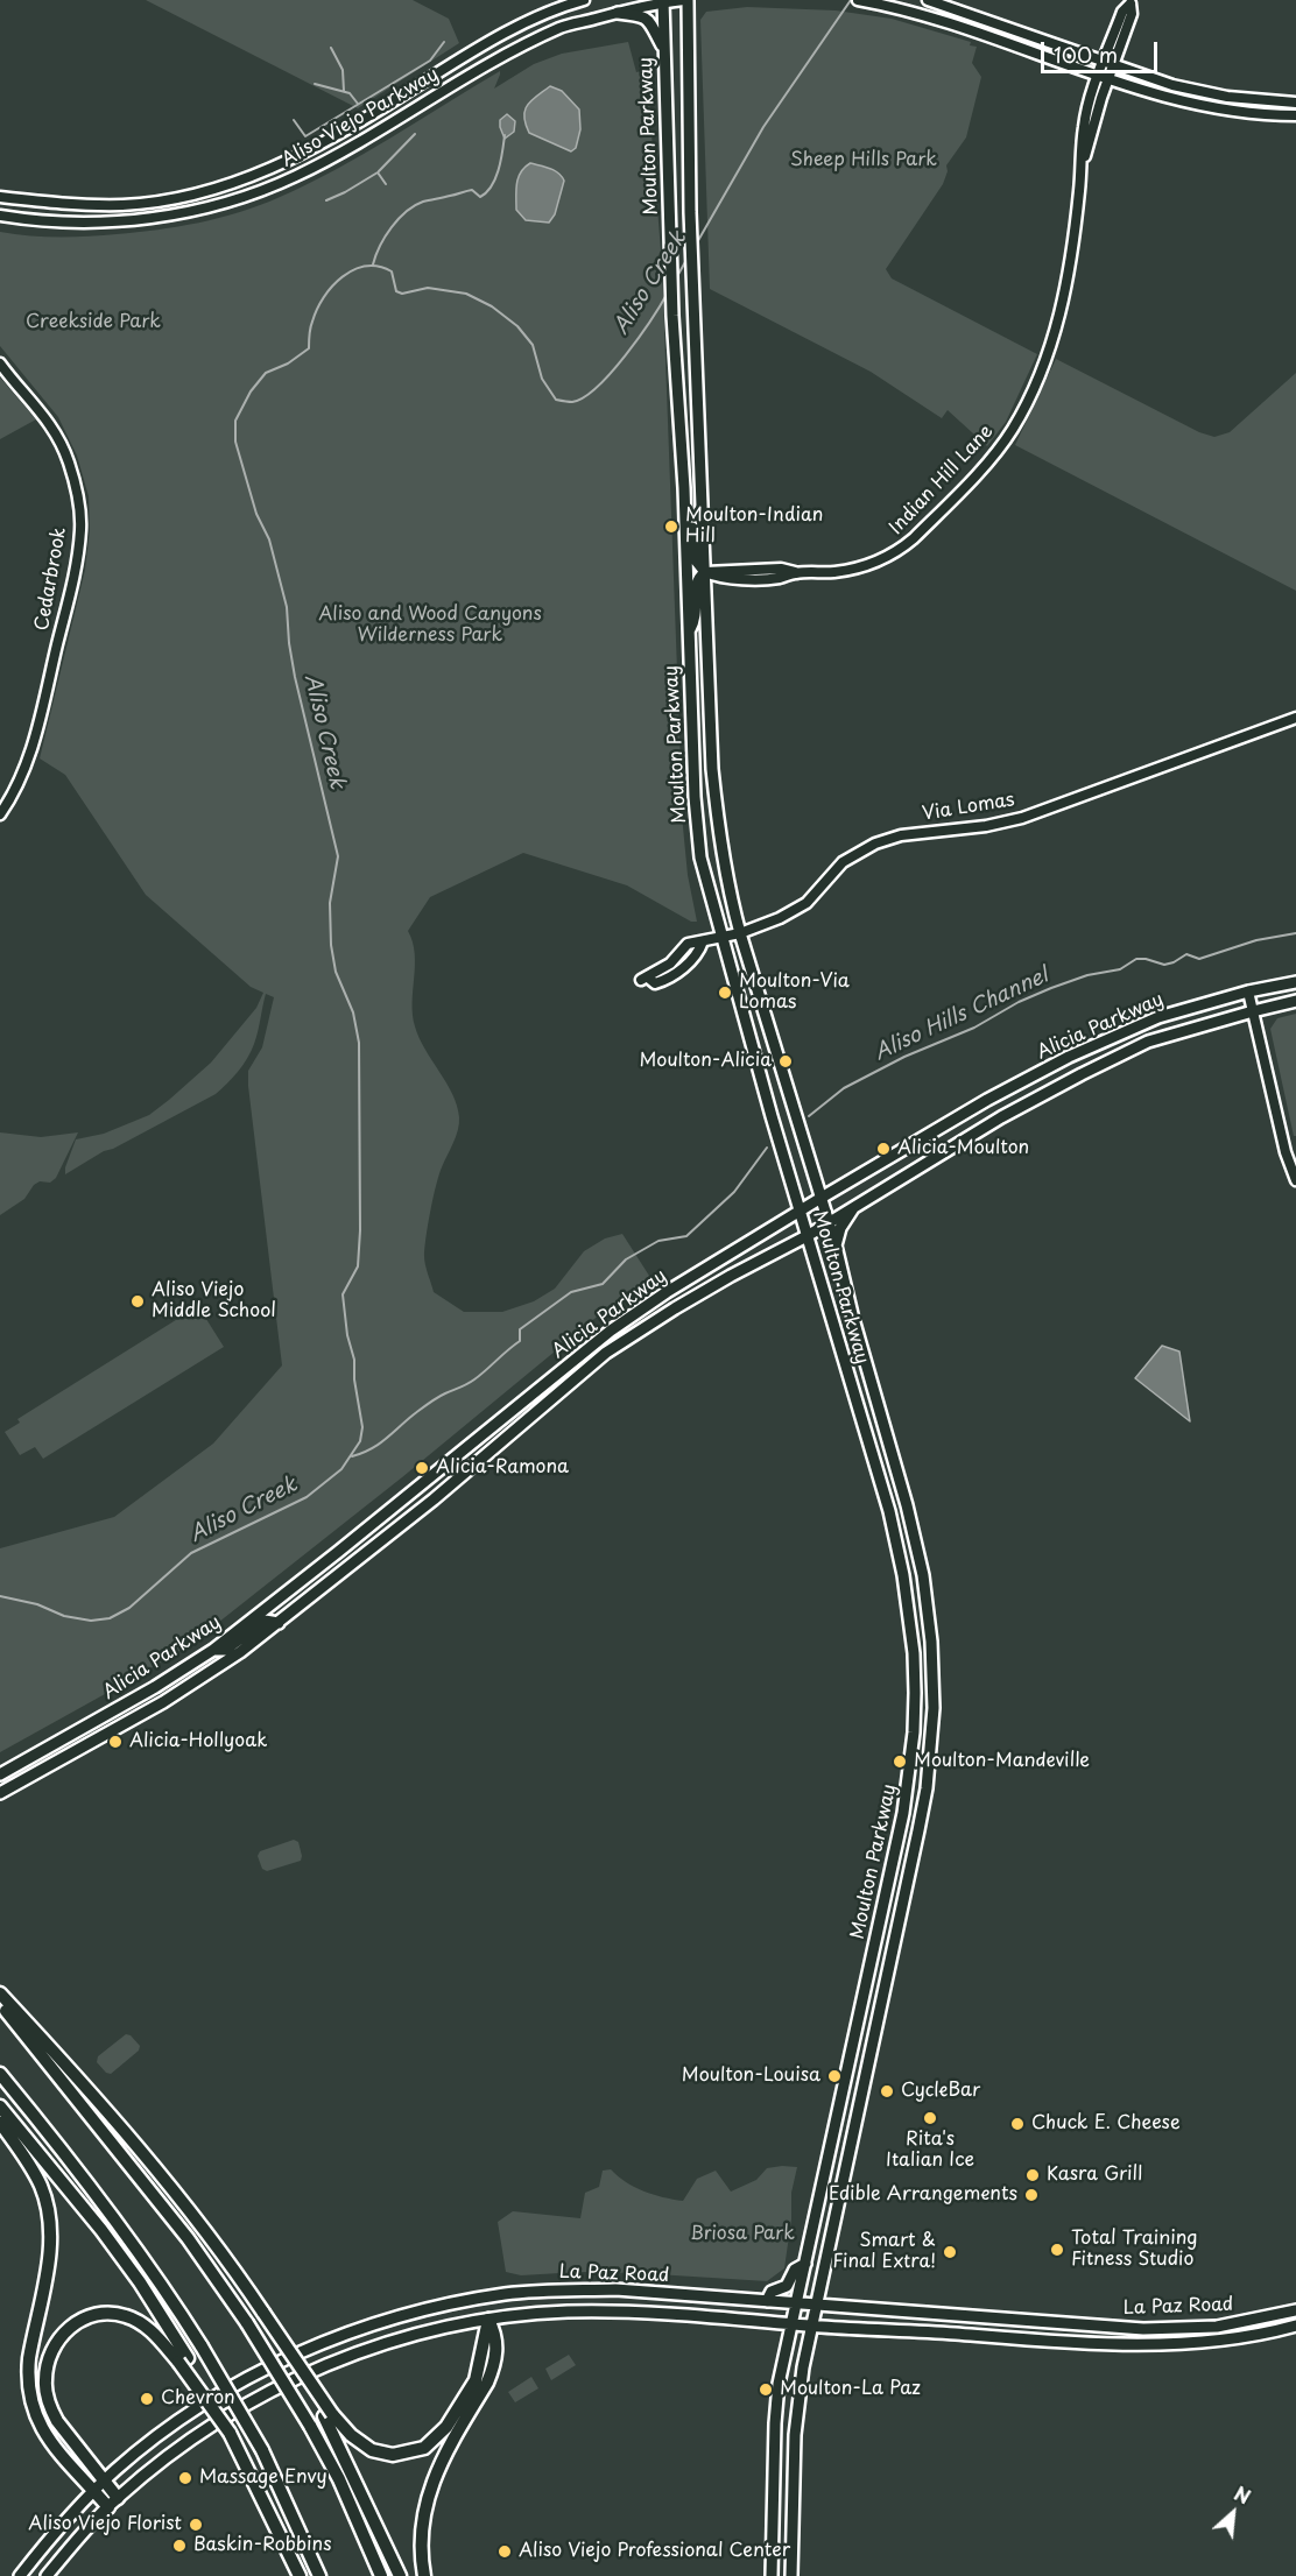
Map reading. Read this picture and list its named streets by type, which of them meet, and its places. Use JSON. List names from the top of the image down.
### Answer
{
  "streets": {
    "main road": ["Moulton Parkway", "Alicia Parkway", "La Paz Road"],
    "street": [
      "Aliso Viejo Parkway",
      "Indian Hill Lane",
      "Cedarbrook",
      "Via Lomas"
    ]
  },
  "crossings": [
    ["Aliso Viejo Parkway", "Moulton Parkway"],
    ["Moulton Parkway", "Indian Hill Lane"],
    ["Moulton Parkway", "Via Lomas"],
    ["Moulton Parkway", "Alicia Parkway"],
    ["Moulton Parkway", "La Paz Road"]
  ],
  "water": ["Aliso Creek", "Aliso Hills Channel"],
  "parks": [
    "Sheep Hills Park",
    "Creekside Park",
    "Aliso and Wood Canyons Wilderness Park",
    "Briosa Park"
  ],
  "places": [
    "Moulton-Indian Hill",
    "Moulton-Via Lomas",
    "Moulton-Alicia",
    "Alicia-Moulton",
    "Aliso Viejo Middle School",
    "Alicia-Ramona",
    "Alicia-Hollyoak",
    "Moulton-Mandeville",
    "Moulton-Louisa",
    "CycleBar",
    "Rita's Italian Ice",
    "Chuck E. Cheese",
    "Kasra Grill",
    "Edible Arrangements",
    "Total Training Fitness Studio",
    "Smart & Final Extra!",
    "Moulton-La Paz",
    "Chevron",
    "Massage Envy",
    "Aliso Viejo Florist",
    "Baskin-Robbins",
    "Aliso Viejo Professional Center"
  ],
  "scale_bar": "100 m",
  "north": "top right"
}
